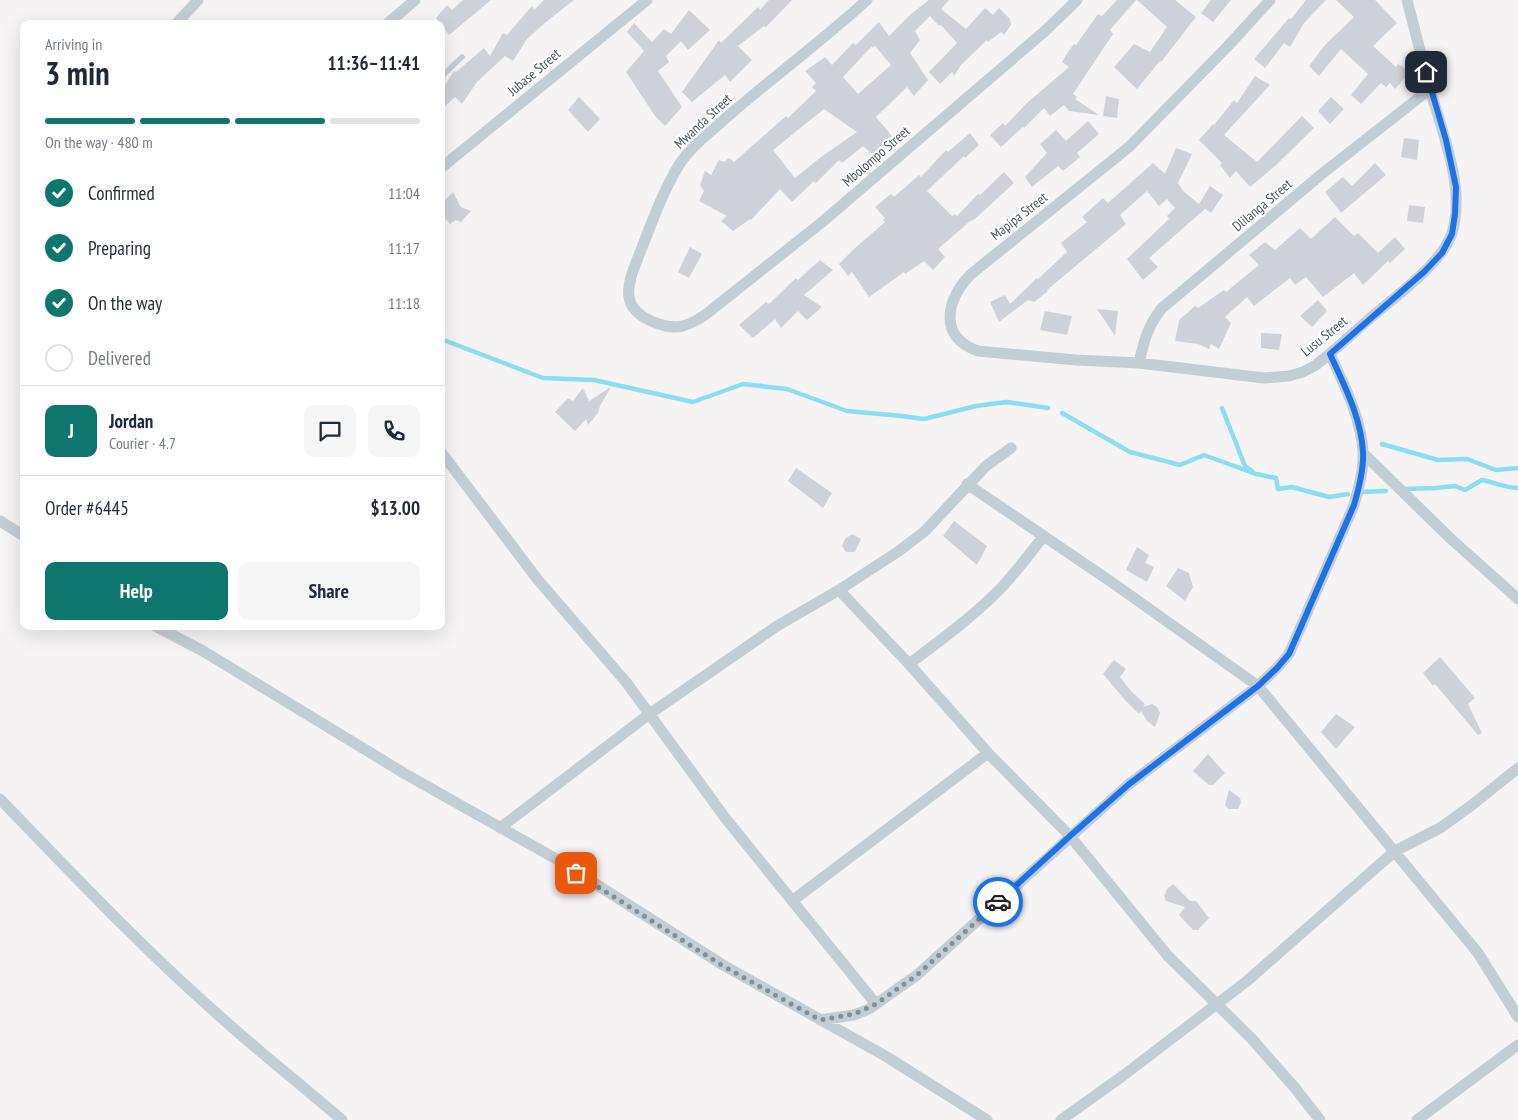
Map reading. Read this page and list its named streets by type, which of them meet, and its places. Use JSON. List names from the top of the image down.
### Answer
{
  "streets": {
    "street": [
      "Jubase Street",
      "Mwanda Street",
      "Mbolompo Street",
      "Dlilanga Street",
      "Mapipa Street",
      "Lusu Street"
    ]
  },
  "crossings": [
    ["Mwanda Street", "Mbolompo Street"],
    ["Dlilanga Street", "Mapipa Street"],
    ["Dlilanga Street", "Lusu Street"],
    ["Mapipa Street", "Lusu Street"]
  ],
  "page": {
    "heading": ["3 min", "Arriving in", "11:36–11:41"],
    "panel": [
      "Jordan",
      "Courier · 4.7",
      "Order #6445",
      "$13.00"
    ],
    "bar": "On the way · 480 m",
    "list": [
      ["Confirmed", "11:04"],
      ["Preparing", "11:17"],
      ["On the way", "11:18"],
      "Delivered"
    ],
    "round": "J",
    "buttons": ["Help", "Share"]
  }
}
